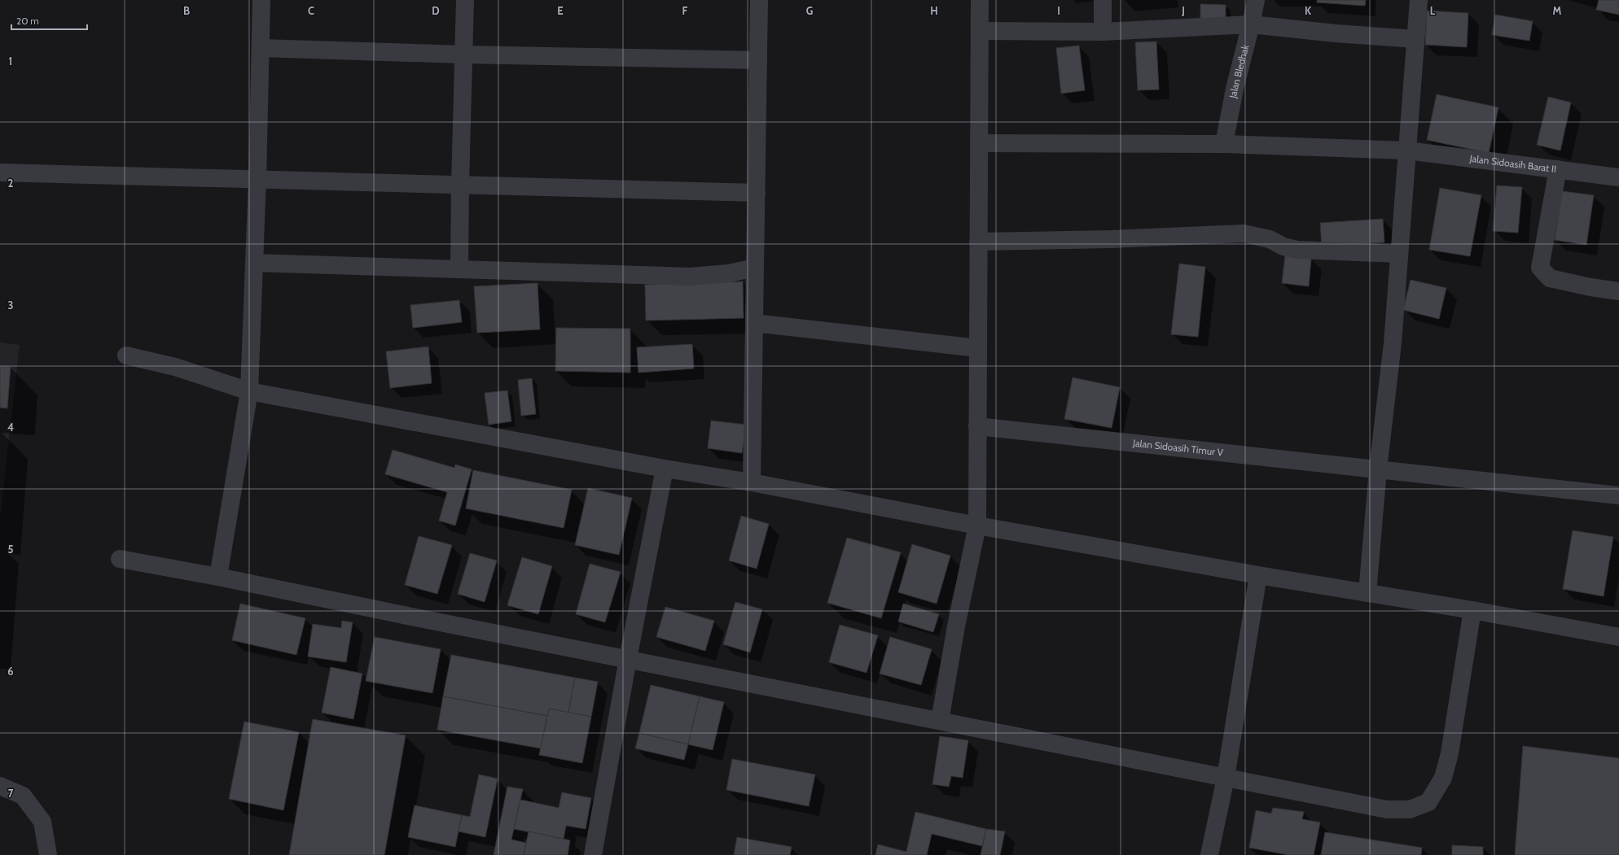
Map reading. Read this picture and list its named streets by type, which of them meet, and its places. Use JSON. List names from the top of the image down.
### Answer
{
  "streets": {
    "street": ["Jalan Bledhak", "Jalan Sidoasih Barat II", "Jalan Sidoasih Timur V"]
  },
  "crossings": [
    ["Jalan Bledhak", "Jalan Sidoasih Barat II"]
  ],
  "scale_bar": "20 m",
  "grid": {
    "columns": [
      "B",
      "C",
      "D",
      "E",
      "F",
      "G",
      "H",
      "I",
      "J",
      "K",
      "L",
      "M"
    ],
    "rows": [
      "1",
      "2",
      "3",
      "4",
      "5",
      "6",
      "7"
    ]
  }
}
